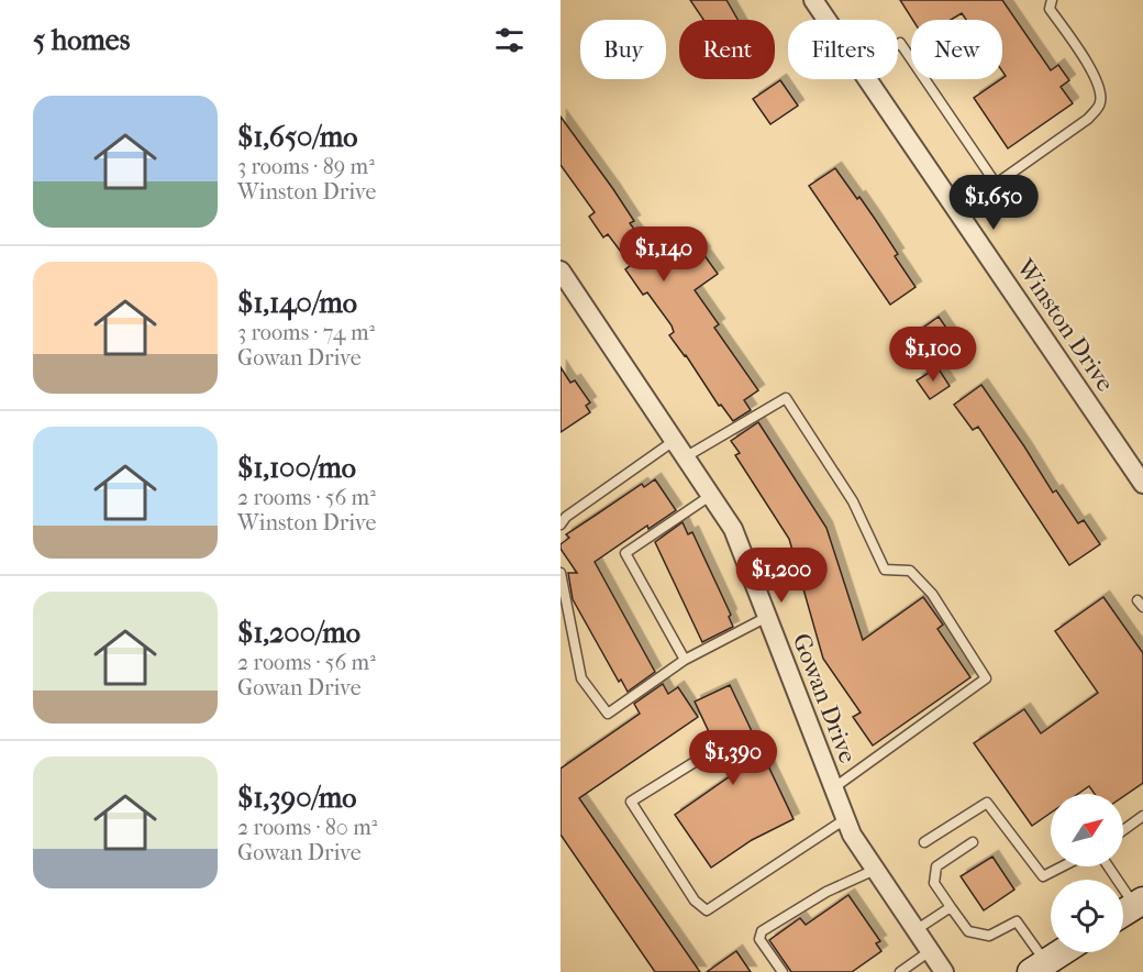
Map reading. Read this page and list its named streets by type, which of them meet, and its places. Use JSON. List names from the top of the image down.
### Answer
{
  "streets": {
    "street": ["Winston Drive", "Gowan Drive"]
  },
  "north": "top right",
  "page": {
    "heading": "5 homes",
    "chip": [
      "Buy",
      "Rent",
      "Filters",
      "New"
    ],
    "list": [
      {
        "name": "$1,650/mo",
        "note": "3 rooms · 89 m² · Winston Drive"
      },
      {
        "name": "$1,140/mo",
        "note": "3 rooms · 74 m² · Gowan Drive"
      },
      {
        "name": "$1,100/mo",
        "note": "2 rooms · 56 m² · Winston Drive"
      },
      {
        "name": "$1,200/mo",
        "note": "2 rooms · 56 m² · Gowan Drive"
      },
      {
        "name": "$1,390/mo",
        "note": "2 rooms · 80 m² · Gowan Drive"
      }
    ],
    "price": [
      "$1,650",
      "$1,140",
      "$1,100",
      "$1,200",
      "$1,390"
    ]
  }
}
